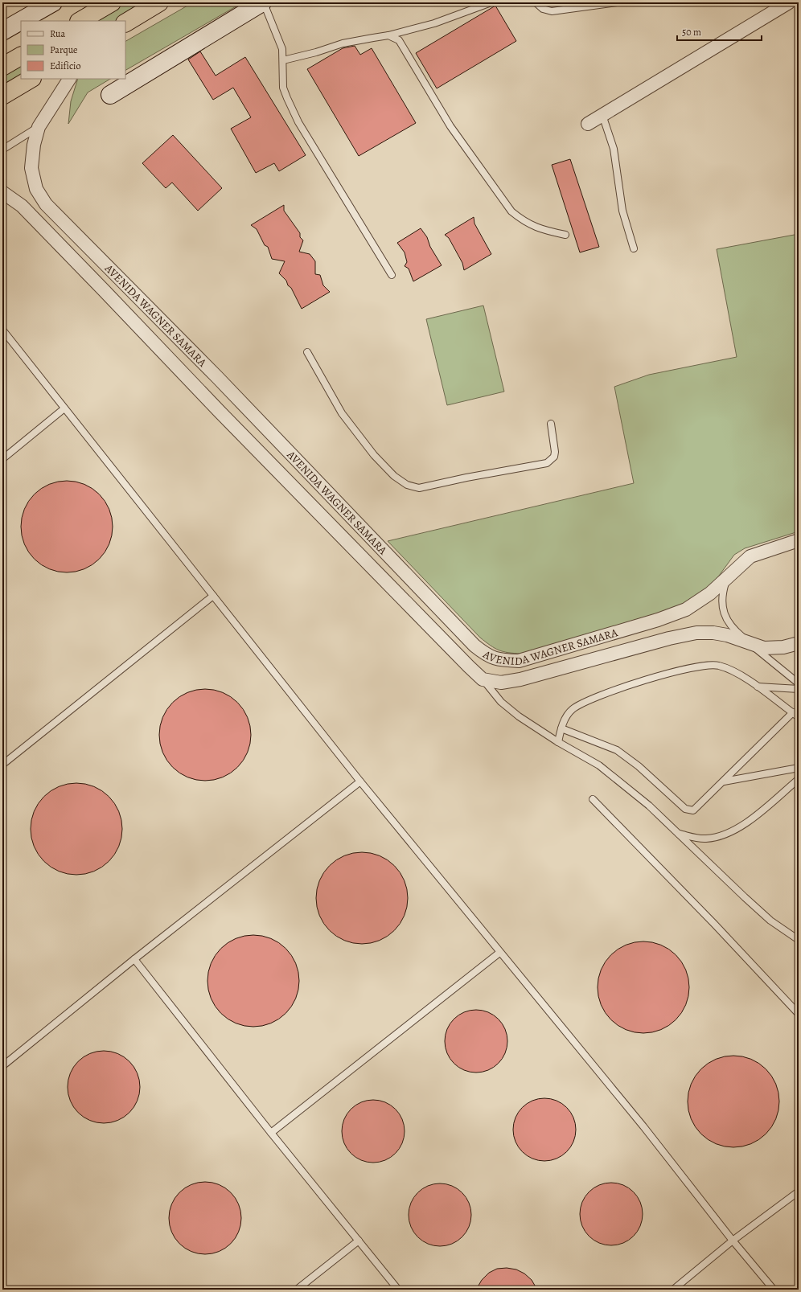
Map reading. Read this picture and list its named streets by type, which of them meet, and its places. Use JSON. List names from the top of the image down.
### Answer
{
  "streets": {
    "street": ["AVENIDA WAGNER SAMARA"]
  },
  "legend": ["Rua", "Parque", "Edifício"],
  "scale_bar": "50 m"
}
